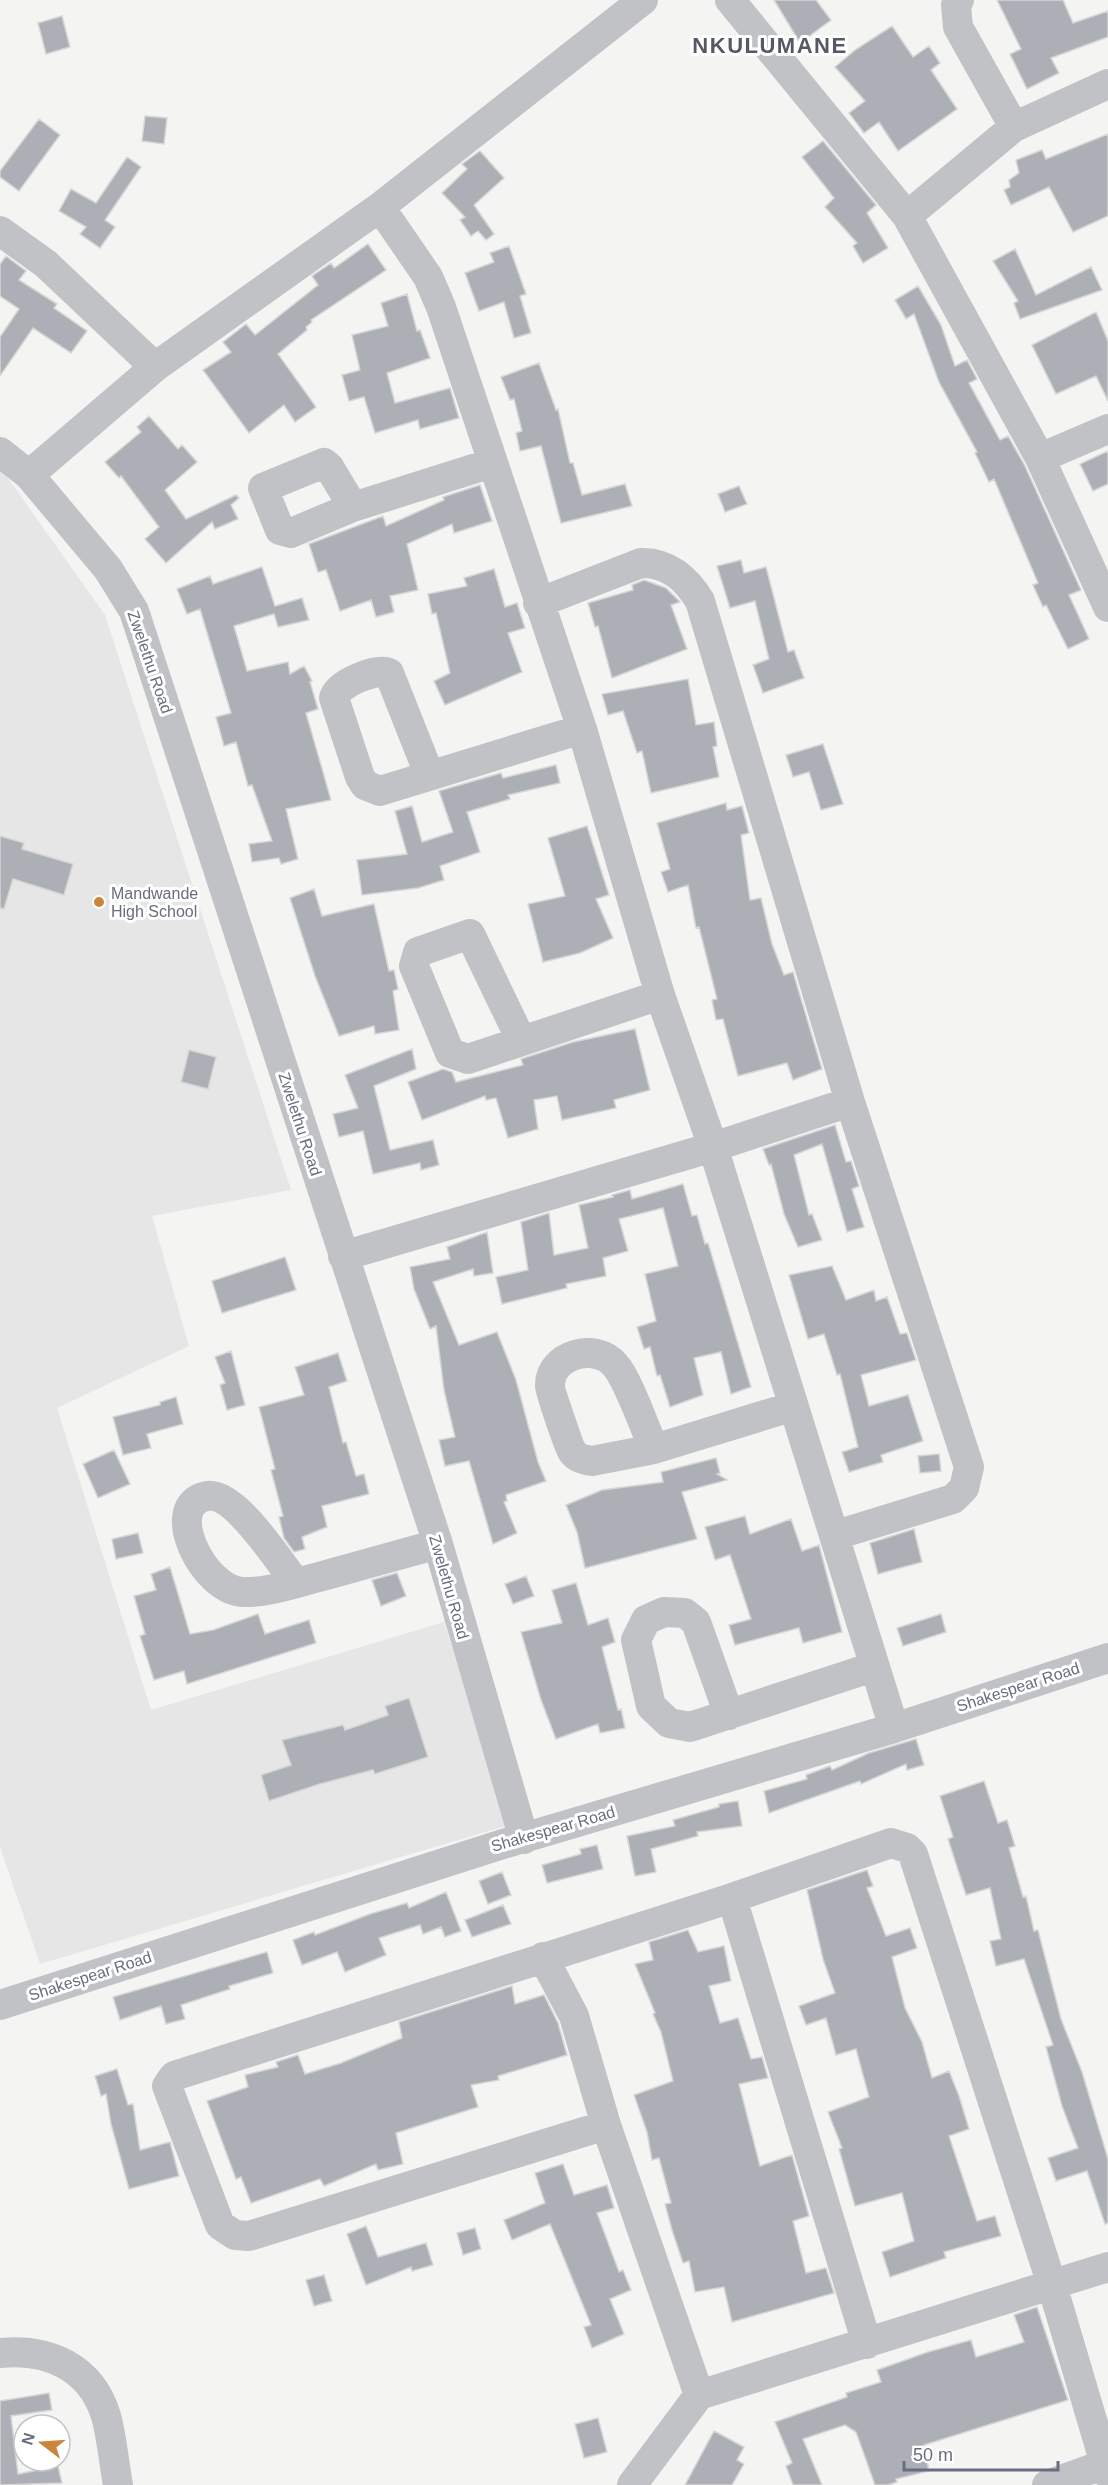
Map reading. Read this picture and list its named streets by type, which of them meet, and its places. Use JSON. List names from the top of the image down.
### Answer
{
  "streets": {
    "street": ["Zwelethu Road", "Shakespear Road"]
  },
  "crossings": [
    ["Zwelethu Road", "Shakespear Road"]
  ],
  "districts": ["NKULUMANE"],
  "places": ["Mandwande High School"],
  "scale_bar": "50 m",
  "north": "left"
}
